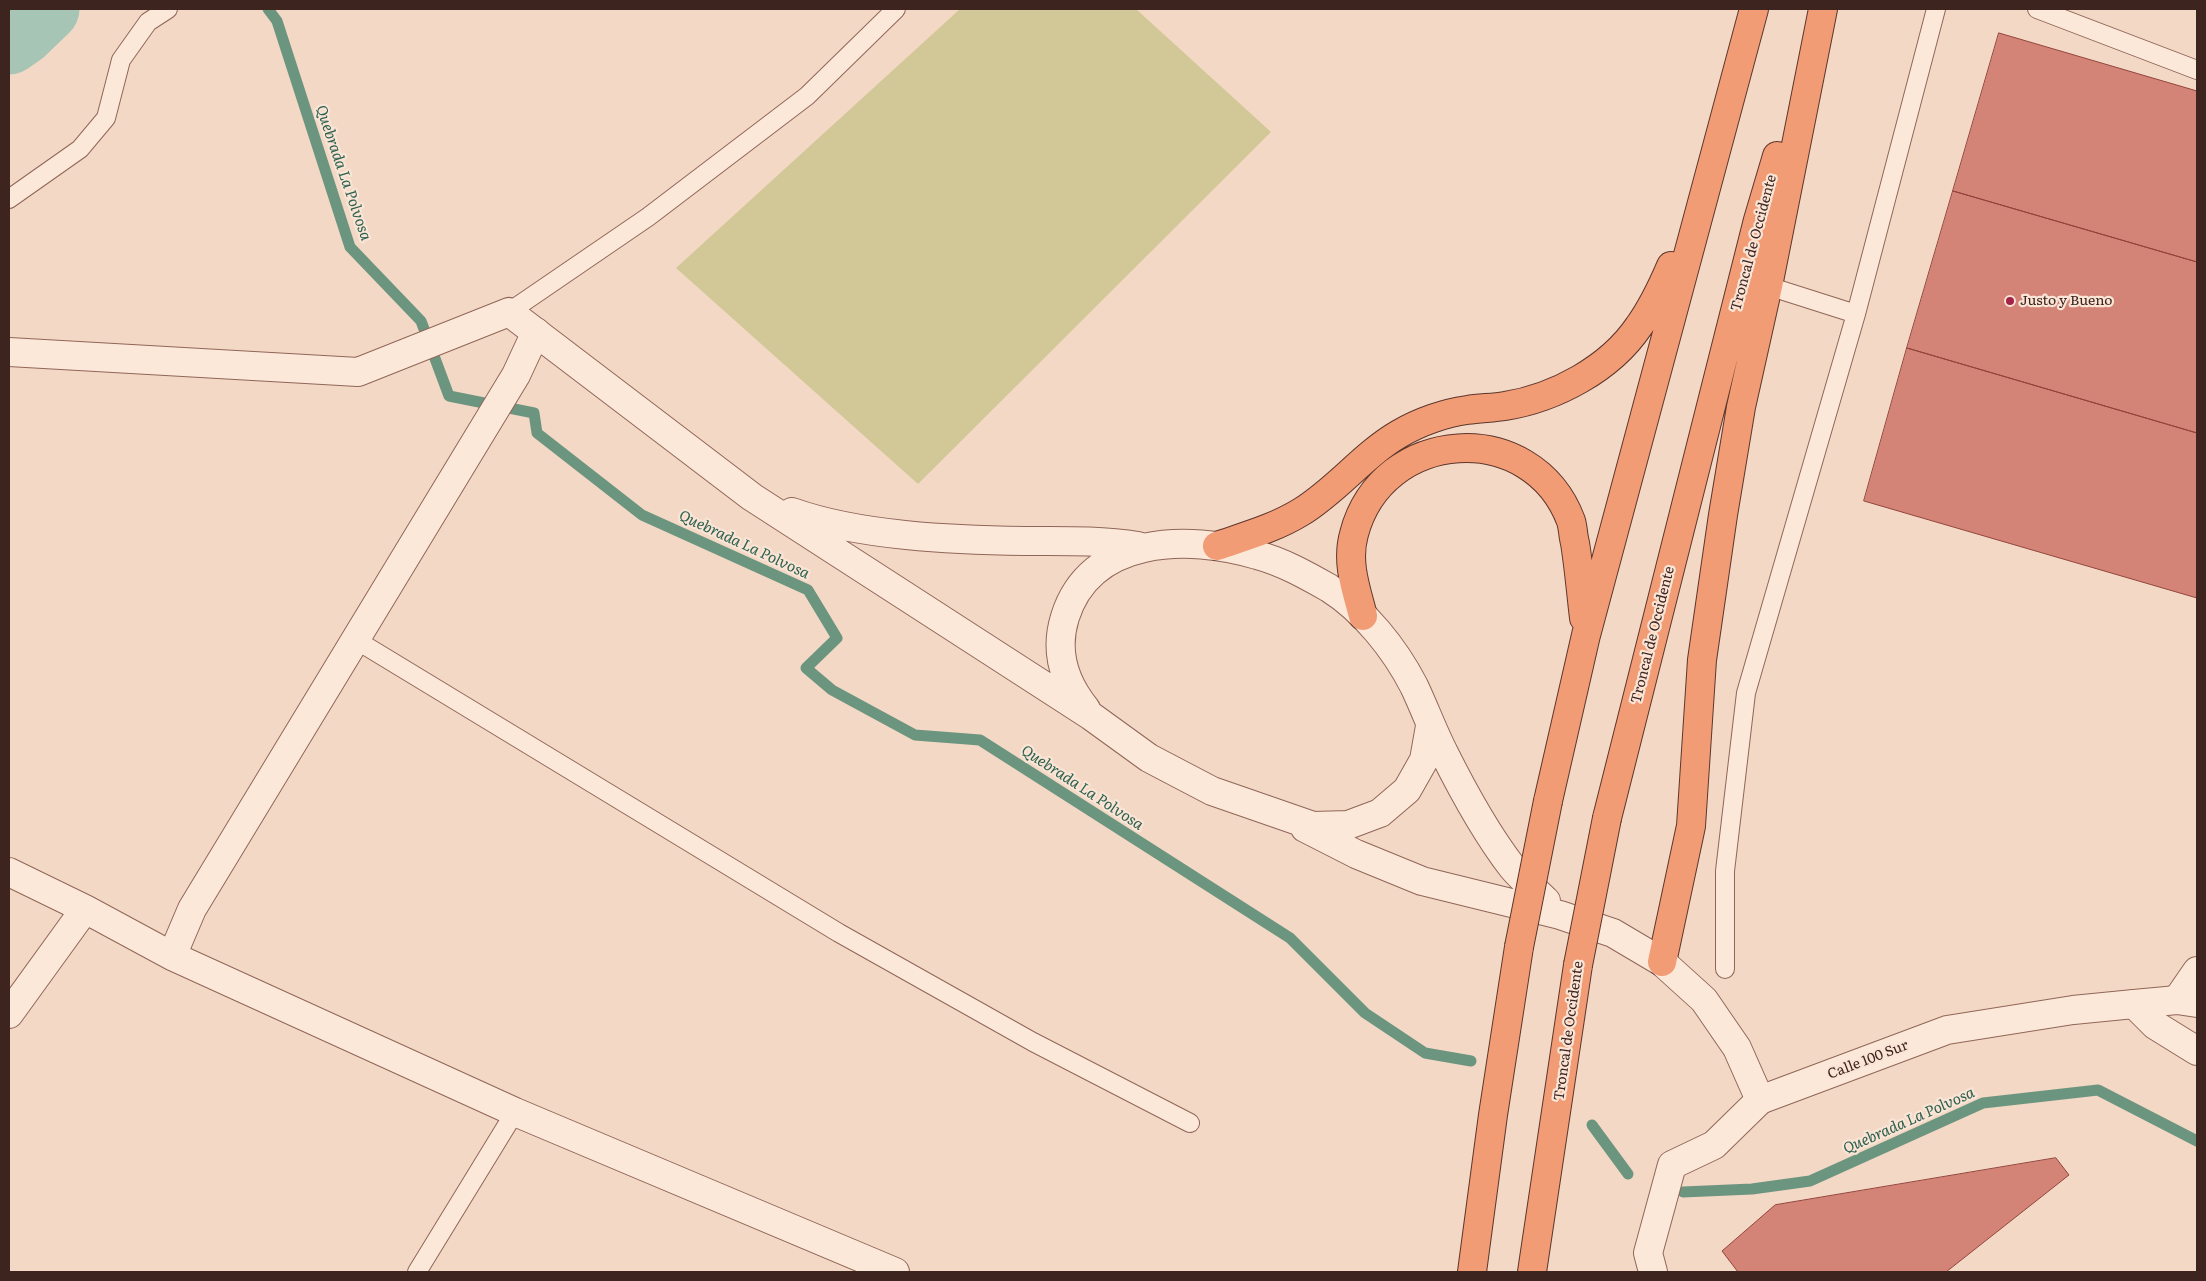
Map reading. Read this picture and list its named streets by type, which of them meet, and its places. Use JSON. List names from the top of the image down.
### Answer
{
  "streets": {
    "highway": ["Troncal de Occidente"],
    "street": ["Calle 100 Sur"]
  },
  "water": ["Quebrada La Polvosa"],
  "places": ["Justo y Bueno"]
}
